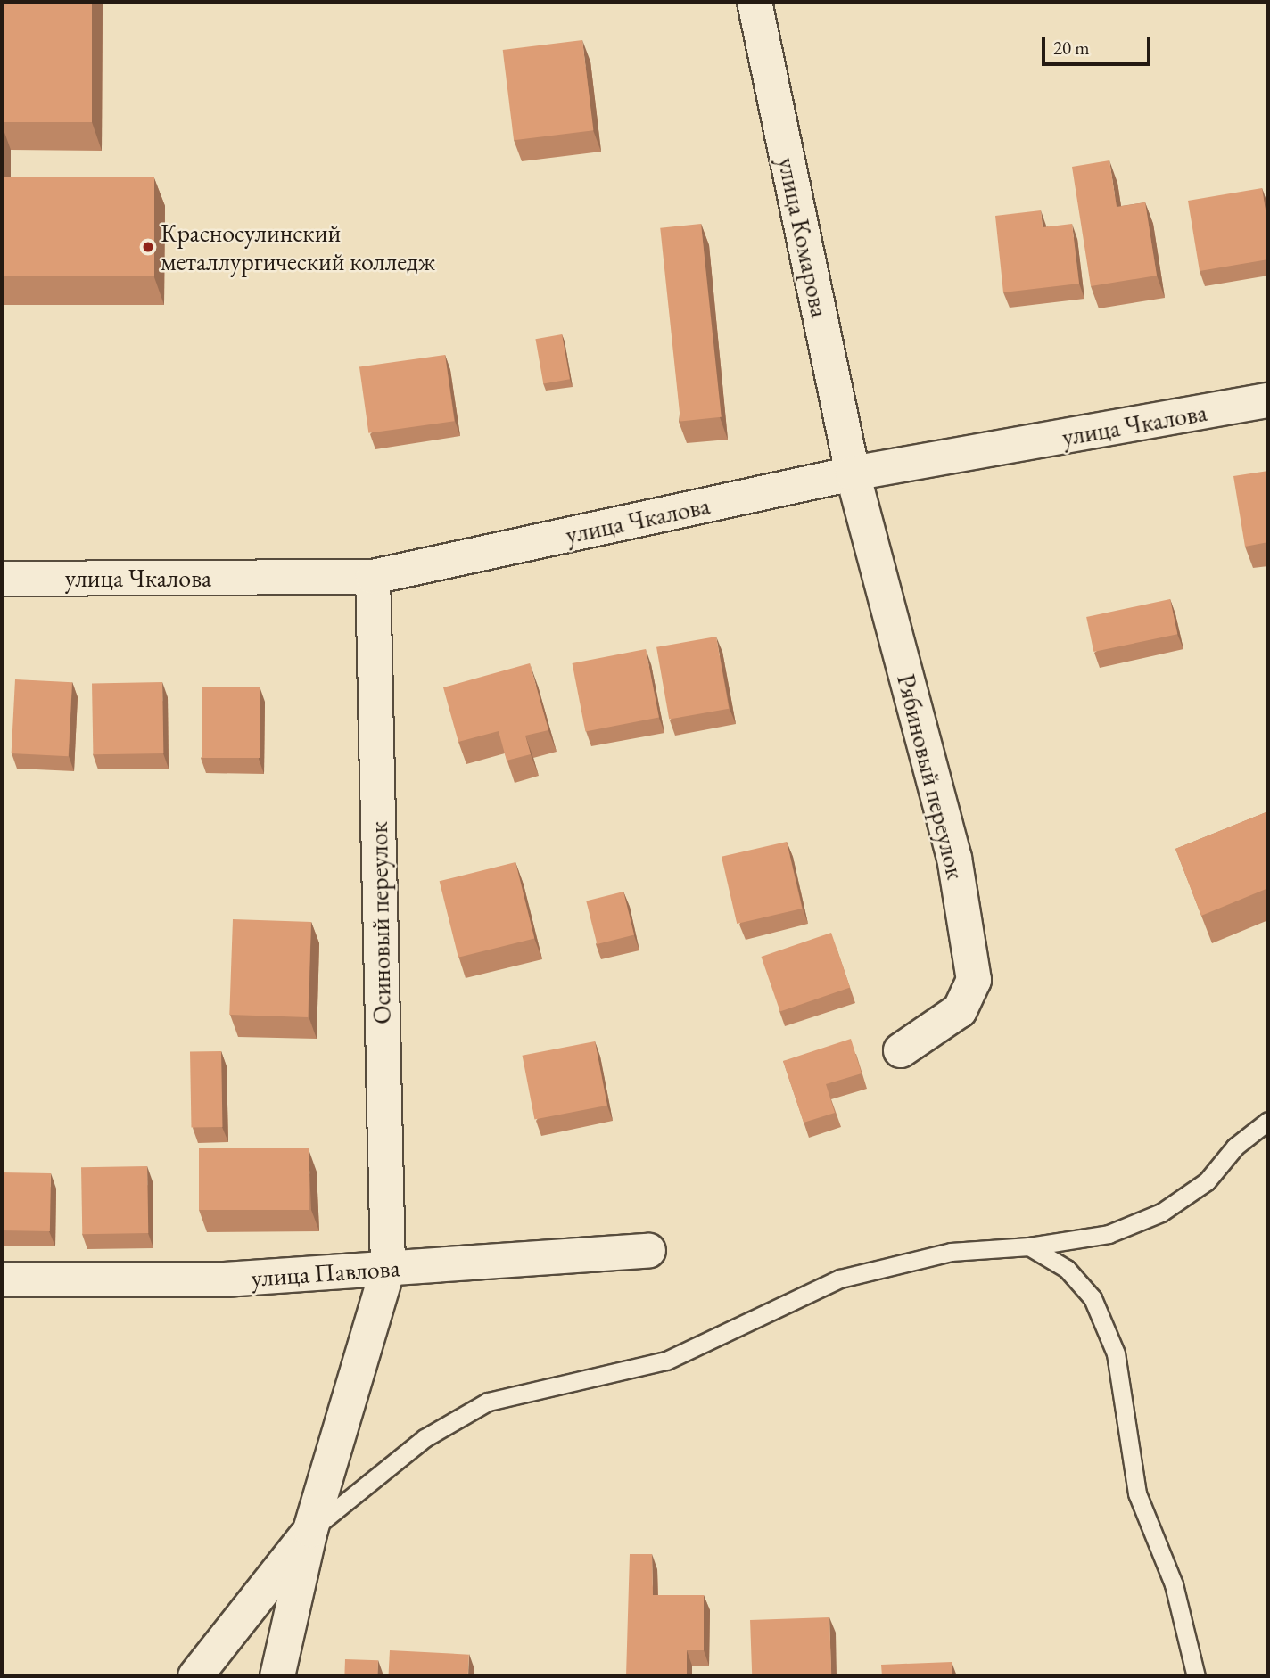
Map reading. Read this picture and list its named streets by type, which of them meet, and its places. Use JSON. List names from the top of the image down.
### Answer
{
  "streets": {
    "street": [
      "улица Комарова",
      "улица Чкалова",
      "Рябиновый переулок",
      "Осиновый переулок",
      "улица Павлова"
    ]
  },
  "crossings": [
    ["улица Комарова", "улица Чкалова"],
    ["улица Комарова", "Рябиновый переулок"],
    ["улица Чкалова", "Рябиновый переулок"],
    ["улица Чкалова", "Осиновый переулок"],
    ["Осиновый переулок", "улица Павлова"]
  ],
  "places": ["Красносулинский металлургический колледж"],
  "scale_bar": "20 m"
}
